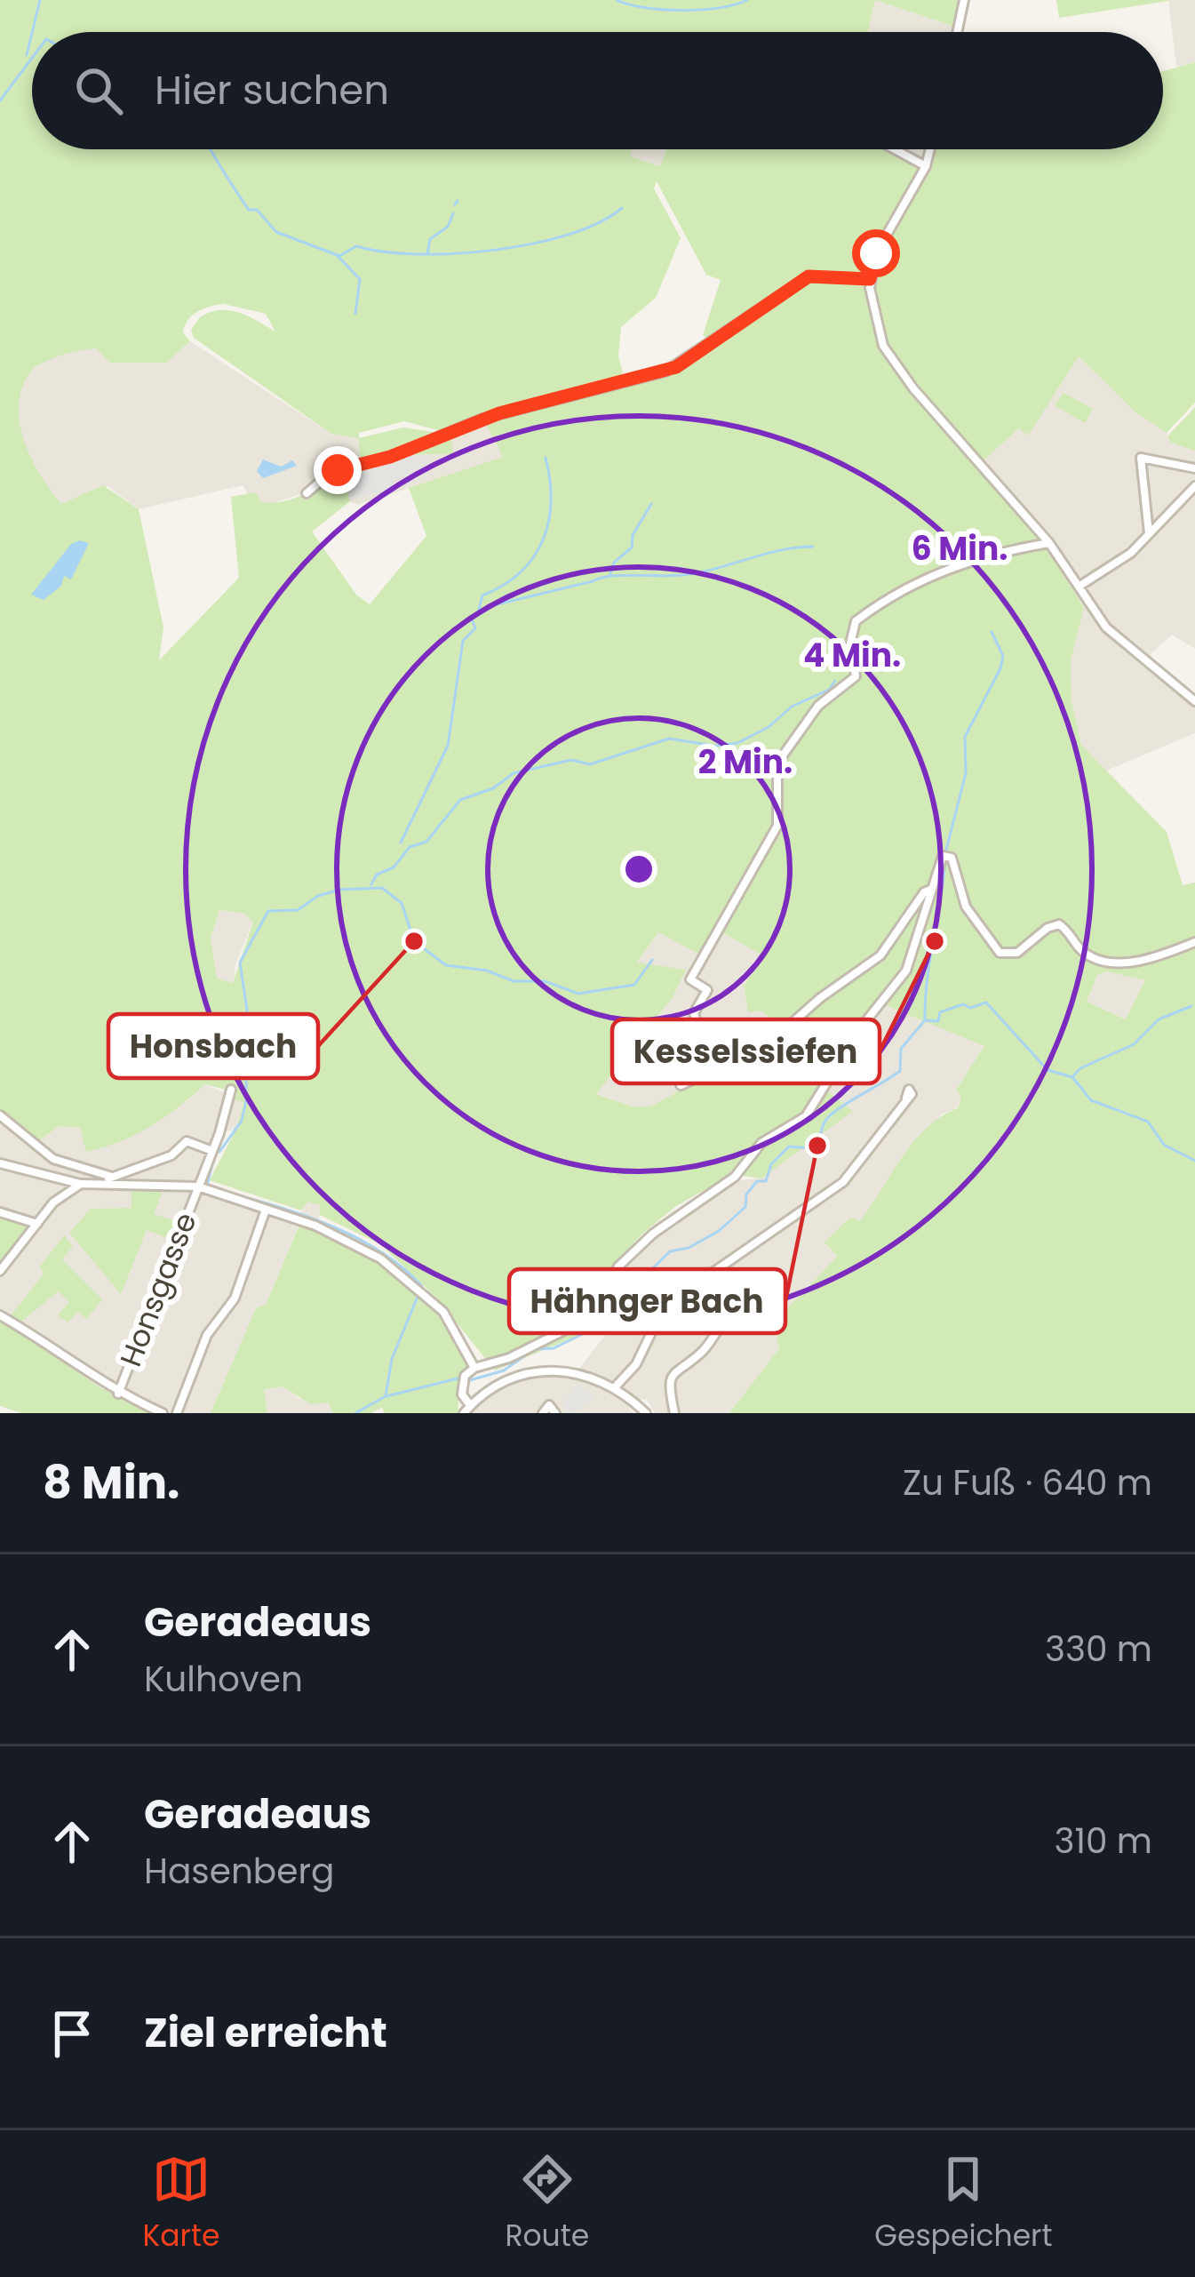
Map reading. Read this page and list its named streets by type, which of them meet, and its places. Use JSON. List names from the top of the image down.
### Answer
{
  "streets": {
    "street": ["Honsgasse"]
  },
  "places": ["Honsbach", "Kesselssiefen", "Hähnger Bach"],
  "page": {
    "search": "Hier suchen",
    "heading": ["8 Min.", "Zu Fuß · 640 m"],
    "list": [
      ["Geradeaus", "Kulhoven", "330 m"],
      ["Geradeaus", "Hasenberg", "310 m"],
      "Ziel erreicht"
    ],
    "nav": ["Karte", "Route", "Gespeichert"]
  },
  "rings": ["6 Min.", "4 Min.", "2 Min."]
}
